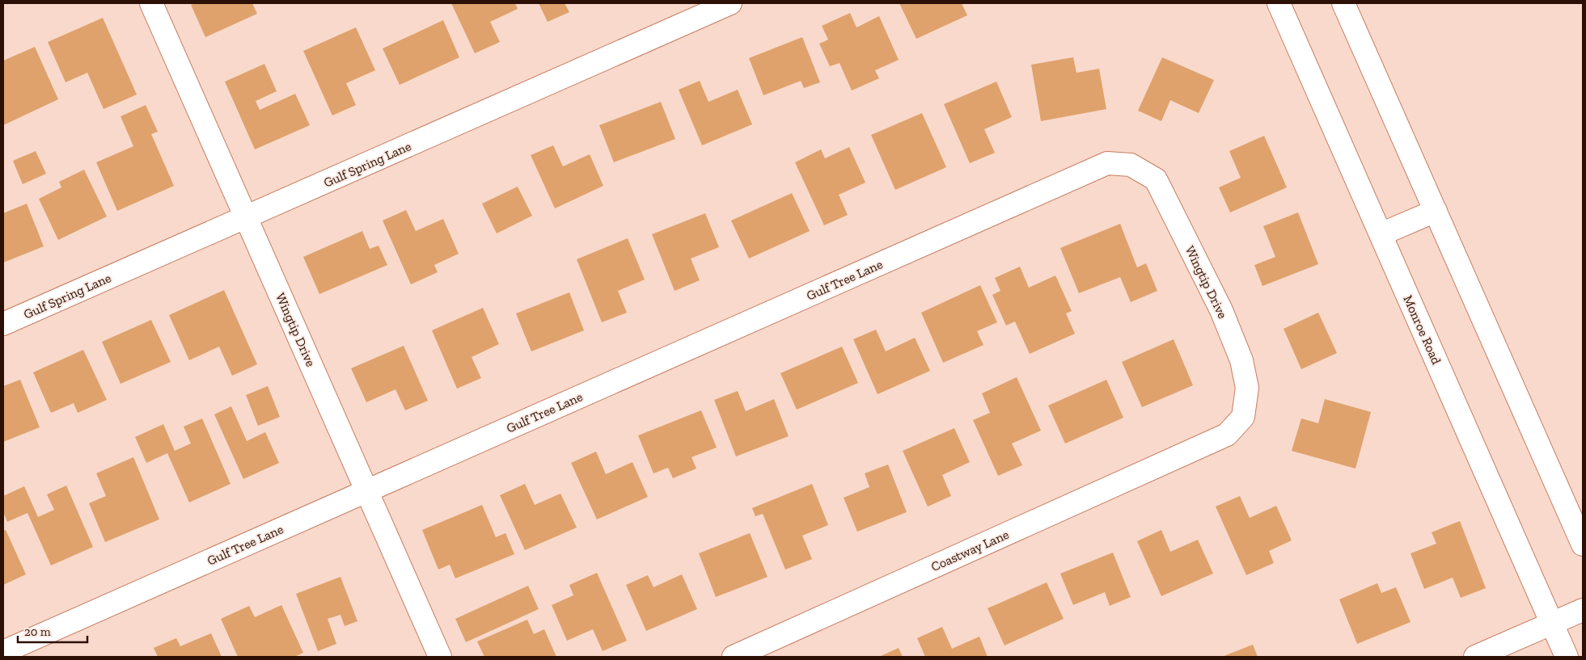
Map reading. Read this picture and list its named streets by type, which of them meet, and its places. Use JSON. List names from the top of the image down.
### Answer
{
  "streets": {
    "street": [
      "Gulf Spring Lane",
      "Gulf Tree Lane",
      "Wingtip Drive",
      "Monroe Road",
      "Coastway Lane"
    ]
  },
  "crossings": [
    ["Gulf Spring Lane", "Wingtip Drive"],
    ["Gulf Tree Lane", "Wingtip Drive"],
    ["Wingtip Drive", "Coastway Lane"]
  ],
  "scale_bar": "20 m"
}
